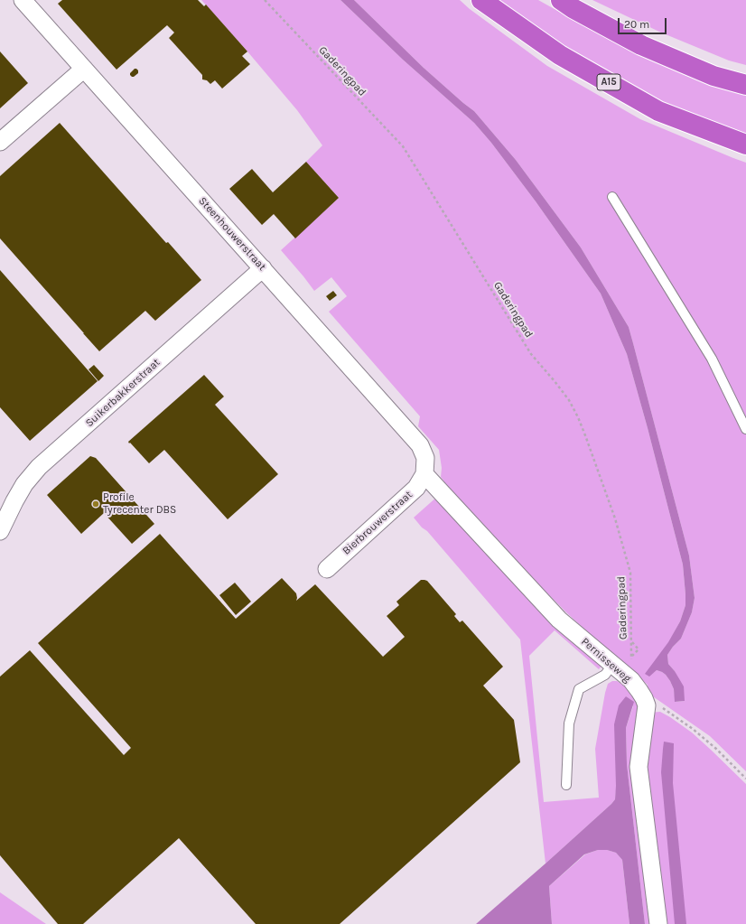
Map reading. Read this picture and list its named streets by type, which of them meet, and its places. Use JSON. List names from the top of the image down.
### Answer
{
  "streets": {
    "highway": ["A15"],
    "street": [
      "Steenhouwerstraat",
      "Suikerbakkerstraat",
      "Bierbrouwerstraat",
      "Pernisseweg"
    ],
    "path": ["Gaderingpad"]
  },
  "crossings": [
    ["Gaderingpad", "Pernisseweg"],
    ["Steenhouwerstraat", "Suikerbakkerstraat"],
    ["Steenhouwerstraat", "Bierbrouwerstraat"],
    ["Steenhouwerstraat", "Pernisseweg"],
    ["Bierbrouwerstraat", "Pernisseweg"]
  ],
  "places": ["Profile Tyrecenter DBS"],
  "scale_bar": "20 m"
}
